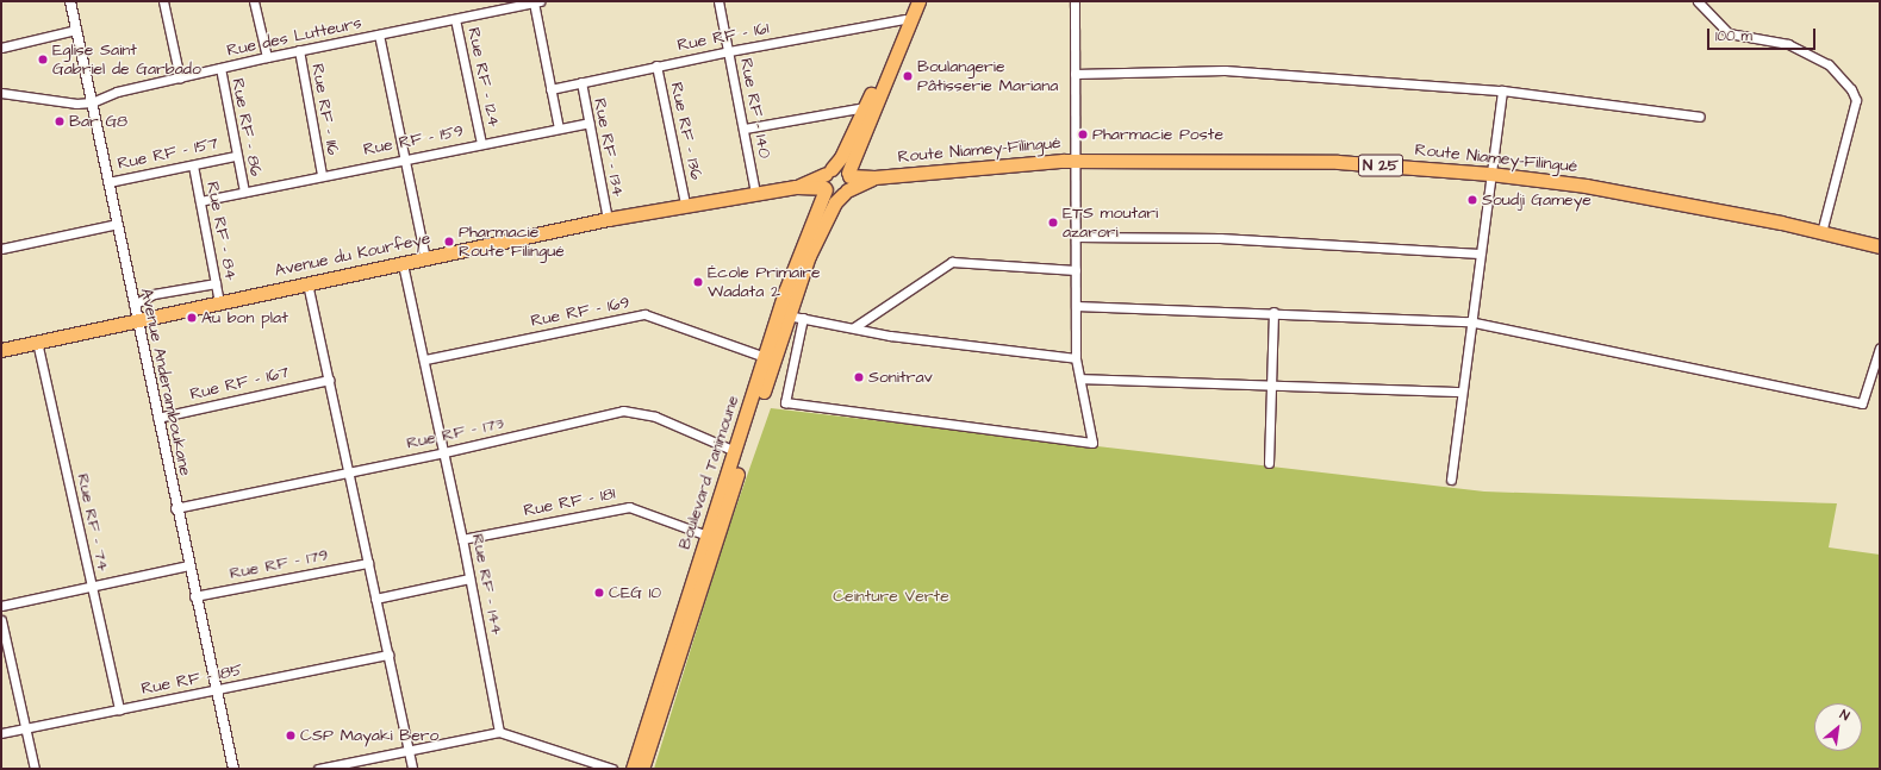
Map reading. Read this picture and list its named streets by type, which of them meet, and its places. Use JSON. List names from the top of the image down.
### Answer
{
  "streets": {
    "main road": [
      "Route Niamey-Filingué",
      "N 25",
      "Avenue du Kourfeye",
      "Boulevard Tanimoune"
    ],
    "street": [
      "Rue des Lutteurs",
      "Rue RF - 161",
      "Rue RF - 124",
      "Rue RF - 140",
      "Rue RF - 116",
      "Rue RF - 86",
      "Rue RF - 136",
      "Rue RF - 159",
      "Rue RF - 134",
      "Rue RF - 157",
      "Rue RF - 84",
      "Rue RF - 169",
      "Avenue Anderamboukane",
      "Rue RF - 167",
      "Rue RF - 173",
      "Rue RF - 181",
      "Rue RF - 74",
      "Rue RF - 179",
      "Rue RF - 144",
      "Rue RF - 185"
    ]
  },
  "crossings": [
    ["Rue des Lutteurs", "Rue RF - 124"],
    ["Rue des Lutteurs", "Rue RF - 116"],
    ["Rue des Lutteurs", "Rue RF - 86"],
    ["Rue des Lutteurs", "Avenue Anderamboukane"],
    ["Rue RF - 161", "Rue RF - 140"],
    ["Rue RF - 161", "Rue RF - 136"],
    ["Rue RF - 161", "Rue RF - 134"],
    ["Rue RF - 124", "Rue RF - 159"],
    ["Rue RF - 140", "Avenue du Kourfeye"],
    ["Rue RF - 116", "Rue RF - 159"],
    ["Rue RF - 86", "Rue RF - 159"],
    ["Rue RF - 86", "Rue RF - 157"],
    ["Rue RF - 136", "Avenue du Kourfeye"],
    ["Rue RF - 159", "Rue RF - 134"],
    ["Rue RF - 159", "Rue RF - 84"],
    ["Rue RF - 134", "Avenue du Kourfeye"],
    ["Route Niamey-Filingué", "Avenue du Kourfeye"],
    ["Route Niamey-Filingué", "Boulevard Tanimoune"],
    ["Rue RF - 157", "Rue RF - 84"],
    ["Rue RF - 157", "Avenue Anderamboukane"],
    ["Rue RF - 84", "Avenue du Kourfeye"],
    ["Avenue du Kourfeye", "Avenue Anderamboukane"],
    ["Avenue du Kourfeye", "Boulevard Tanimoune"],
    ["Avenue du Kourfeye", "Rue RF - 74"],
    ["Avenue du Kourfeye", "Rue RF - 144"],
    ["Rue RF - 169", "Boulevard Tanimoune"],
    ["Rue RF - 169", "Rue RF - 144"],
    ["Avenue Anderamboukane", "Rue RF - 167"],
    ["Avenue Anderamboukane", "Rue RF - 173"],
    ["Avenue Anderamboukane", "Rue RF - 179"],
    ["Avenue Anderamboukane", "Rue RF - 185"],
    ["Rue RF - 173", "Boulevard Tanimoune"],
    ["Rue RF - 173", "Rue RF - 144"],
    ["Boulevard Tanimoune", "Rue RF - 181"],
    ["Rue RF - 181", "Rue RF - 144"],
    ["Rue RF - 74", "Rue RF - 185"]
  ],
  "parks": ["Ceinture Verte"],
  "places": [
    "Eglise Saint Gabriel de Garbado",
    "Boulangerie Pâtisserie Mariana",
    "Bar G8",
    "Pharmacie Poste",
    "Soudji Gameye",
    "ETS moutari azarori",
    "Pharmacie Route Filingué",
    "École Primaire Wadata 2",
    "Au bon plat",
    "Sonitrav",
    "CEG 10",
    "CSP Mayaki Bero"
  ],
  "scale_bar": "100 m",
  "north": "top right"
}
